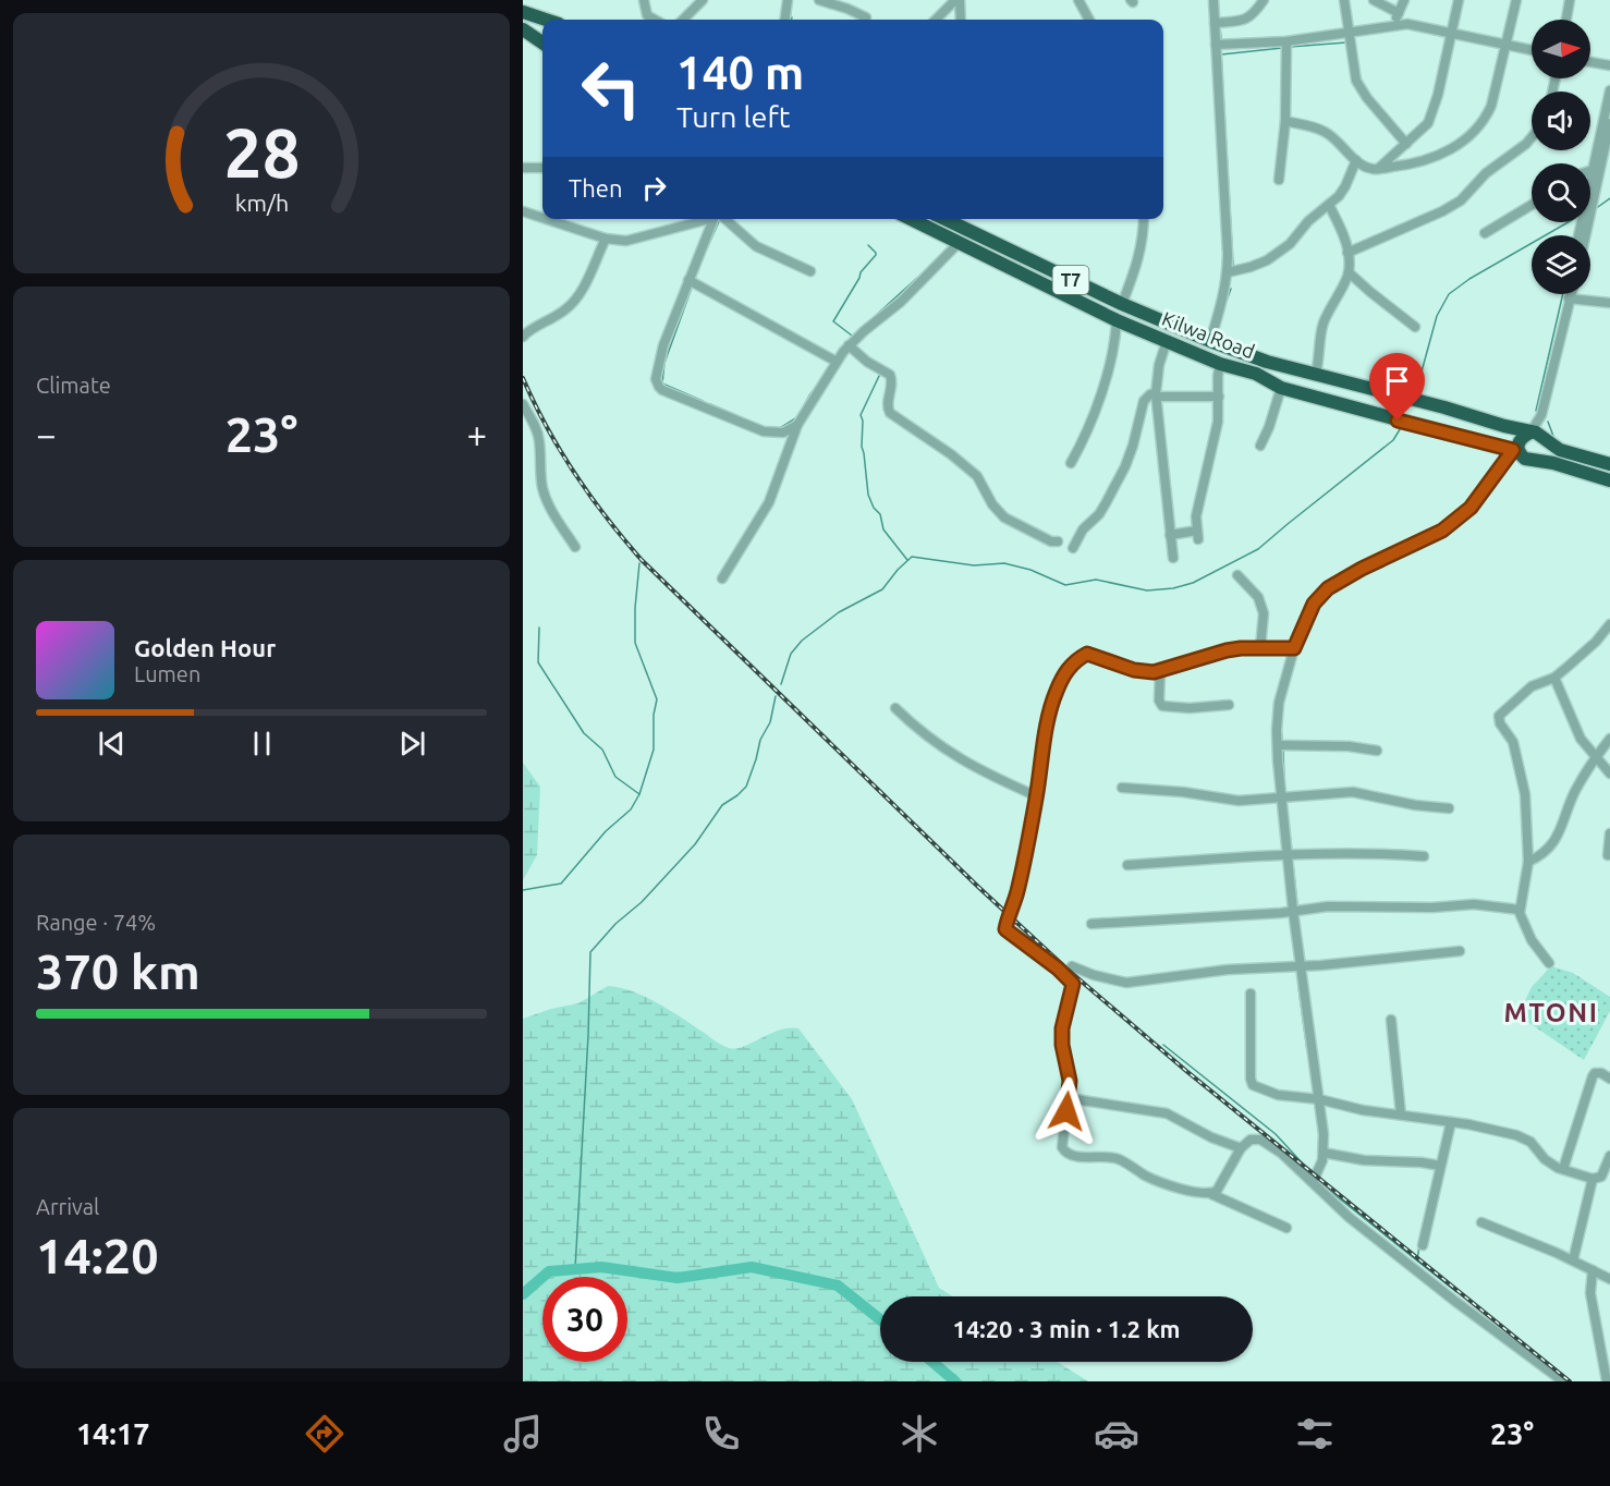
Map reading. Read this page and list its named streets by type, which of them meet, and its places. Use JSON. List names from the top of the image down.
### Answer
{
  "streets": {
    "highway": ["T7", "Kilwa Road"]
  },
  "crossings": [
    ["T7", "Kilwa Road"]
  ],
  "districts": ["MTONI"],
  "north": "right",
  "page": {
    "turn": ["140 m", "Turn left"],
    "then": "Then",
    "tile": [
      "Climate",
      ["Range · 74%", "370 km"],
      ["Arrival", "14:20"]
    ],
    "heat": ["−", "23°", "+"],
    "song": ["Golden Hour", "Lumen"],
    "limit": "30",
    "trip": "14:20 · 3 min · 1.2 km",
    "tabs": ["14:17", "23°"],
    "gauge": ["28", "km/h"]
  }
}
